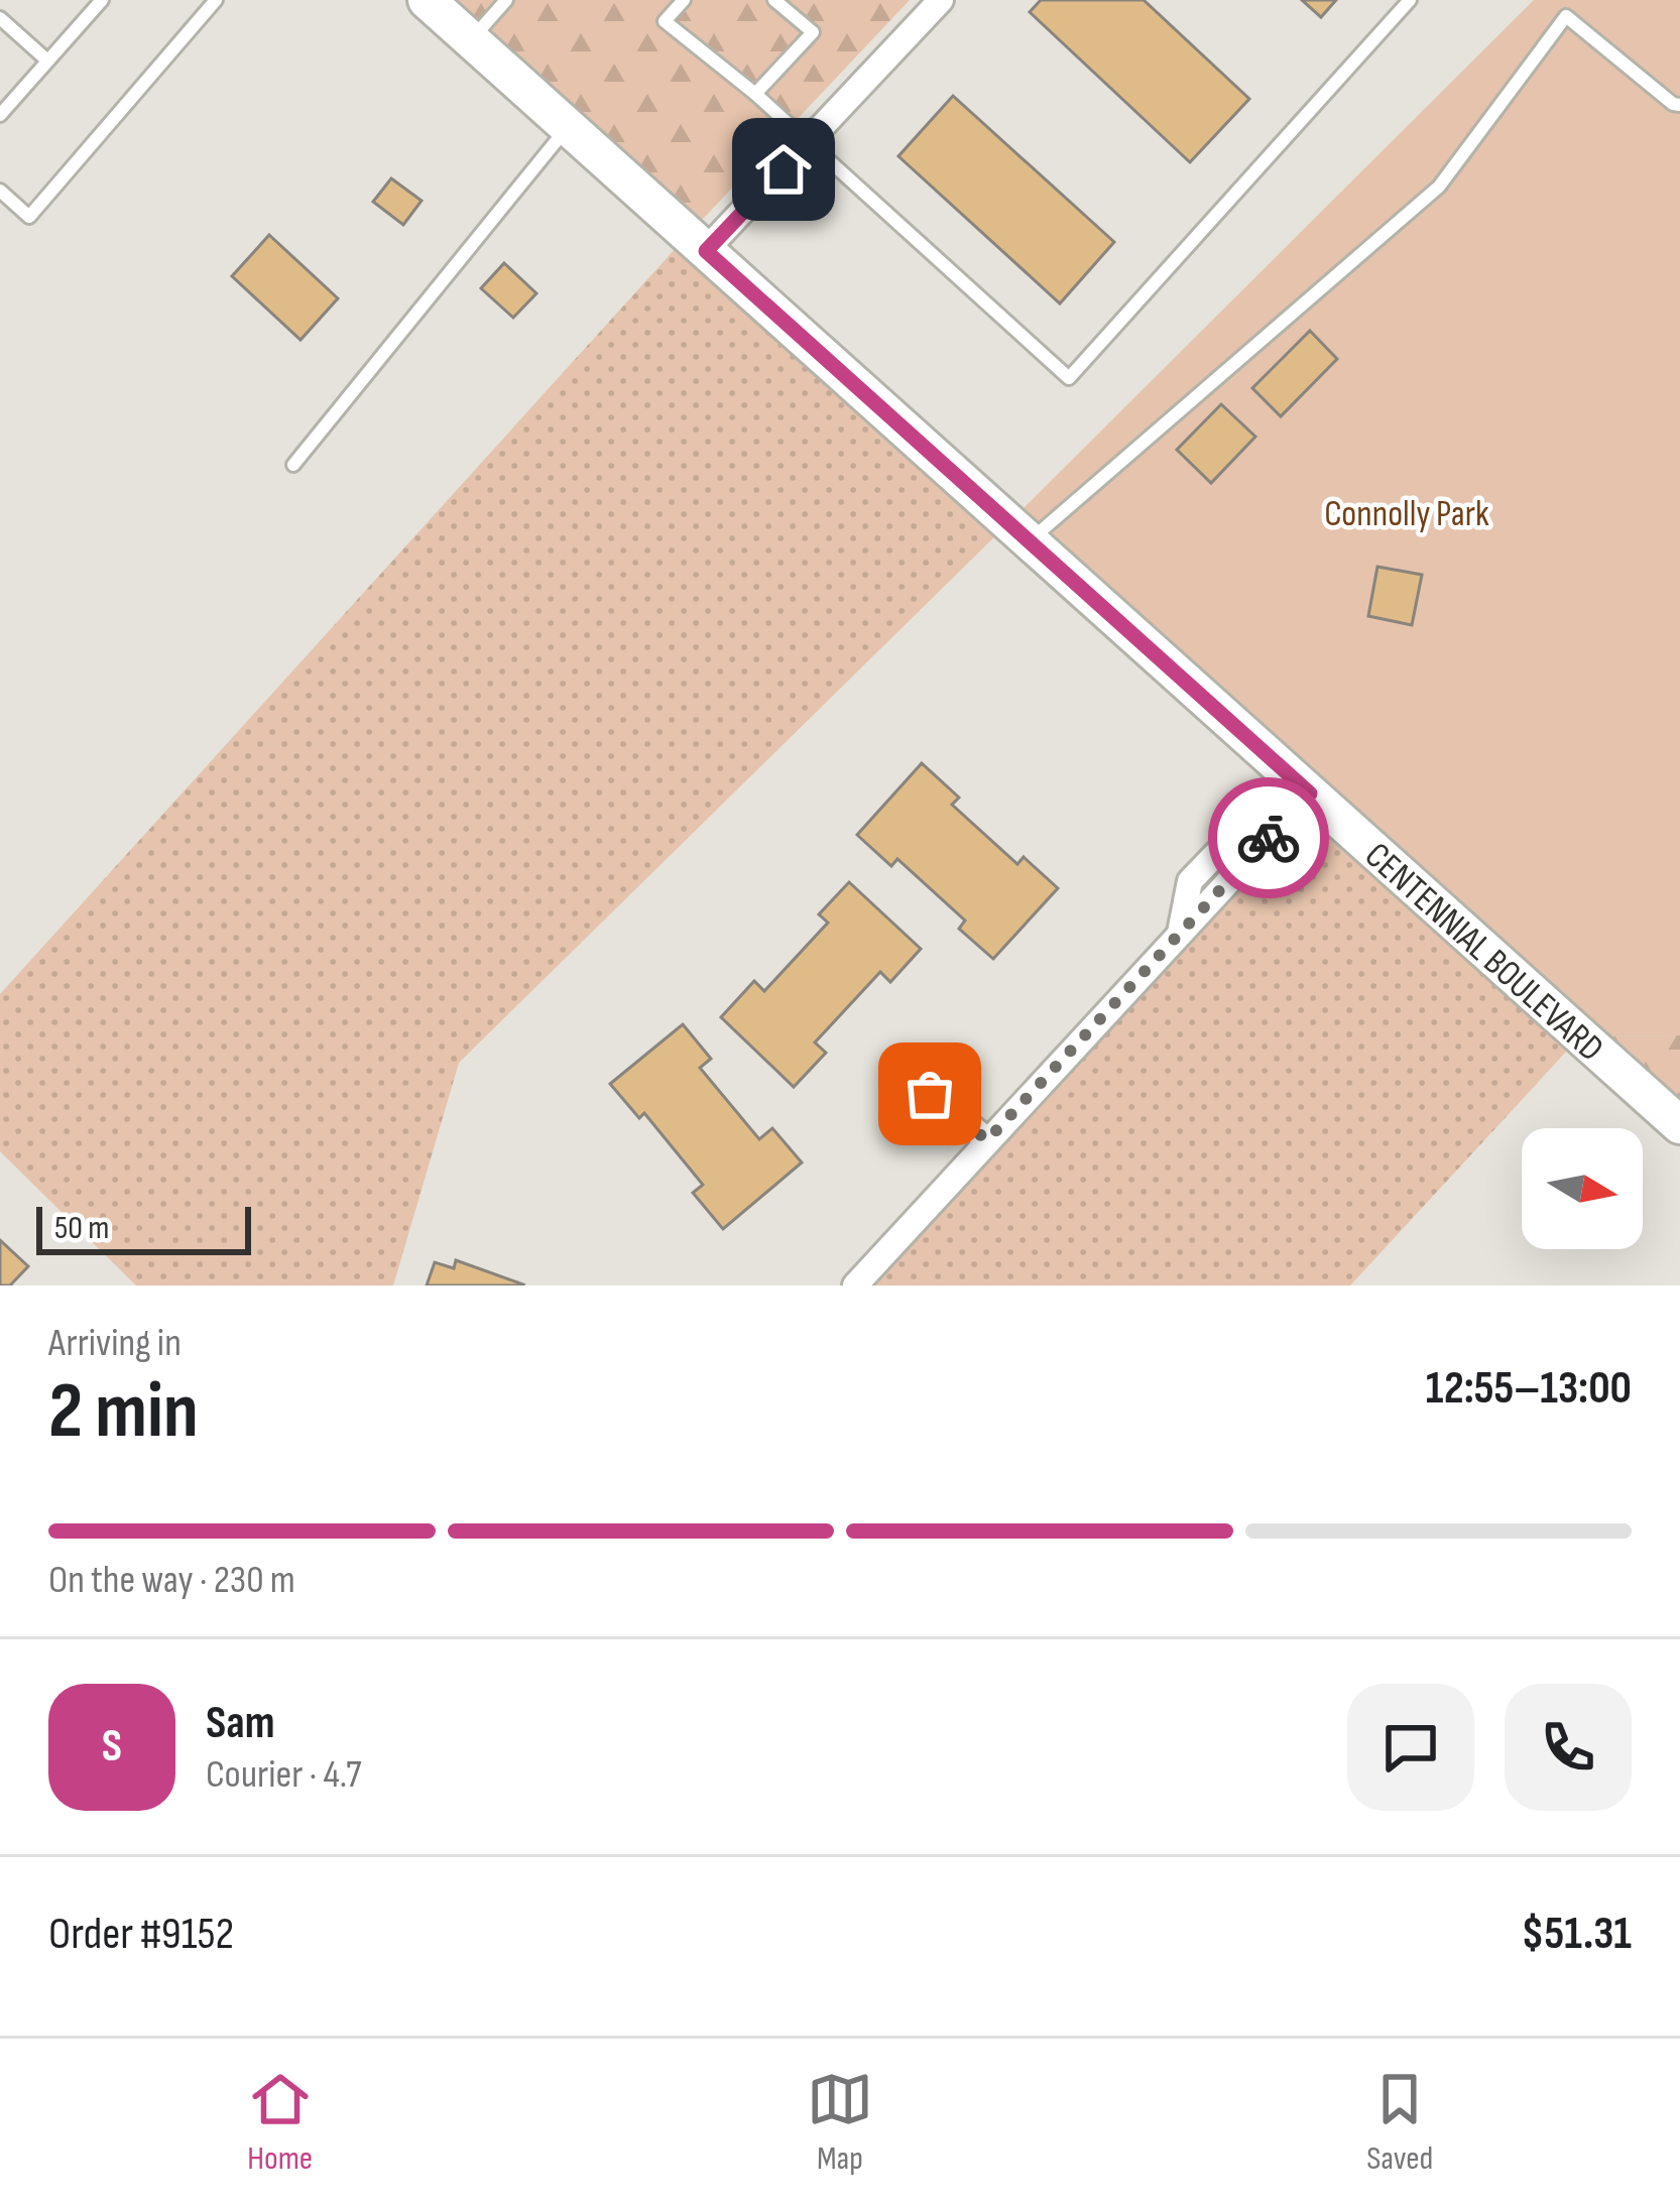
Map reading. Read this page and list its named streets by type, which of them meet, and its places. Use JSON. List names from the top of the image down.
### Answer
{
  "streets": {
    "main road": ["CENTENNIAL BOULEVARD"]
  },
  "parks": ["Connolly Park"],
  "scale_bar": "50 m",
  "north": "right",
  "page": {
    "scale": "50 m",
    "heading": ["2 min", "Arriving in", "12:55–13:00"],
    "panel": [
      "Sam",
      "Courier · 4.7",
      "Order #9152",
      "$51.31"
    ],
    "bar": "On the way · 230 m",
    "round": "S",
    "tabs": ["Home", "Map", "Saved"]
  }
}
